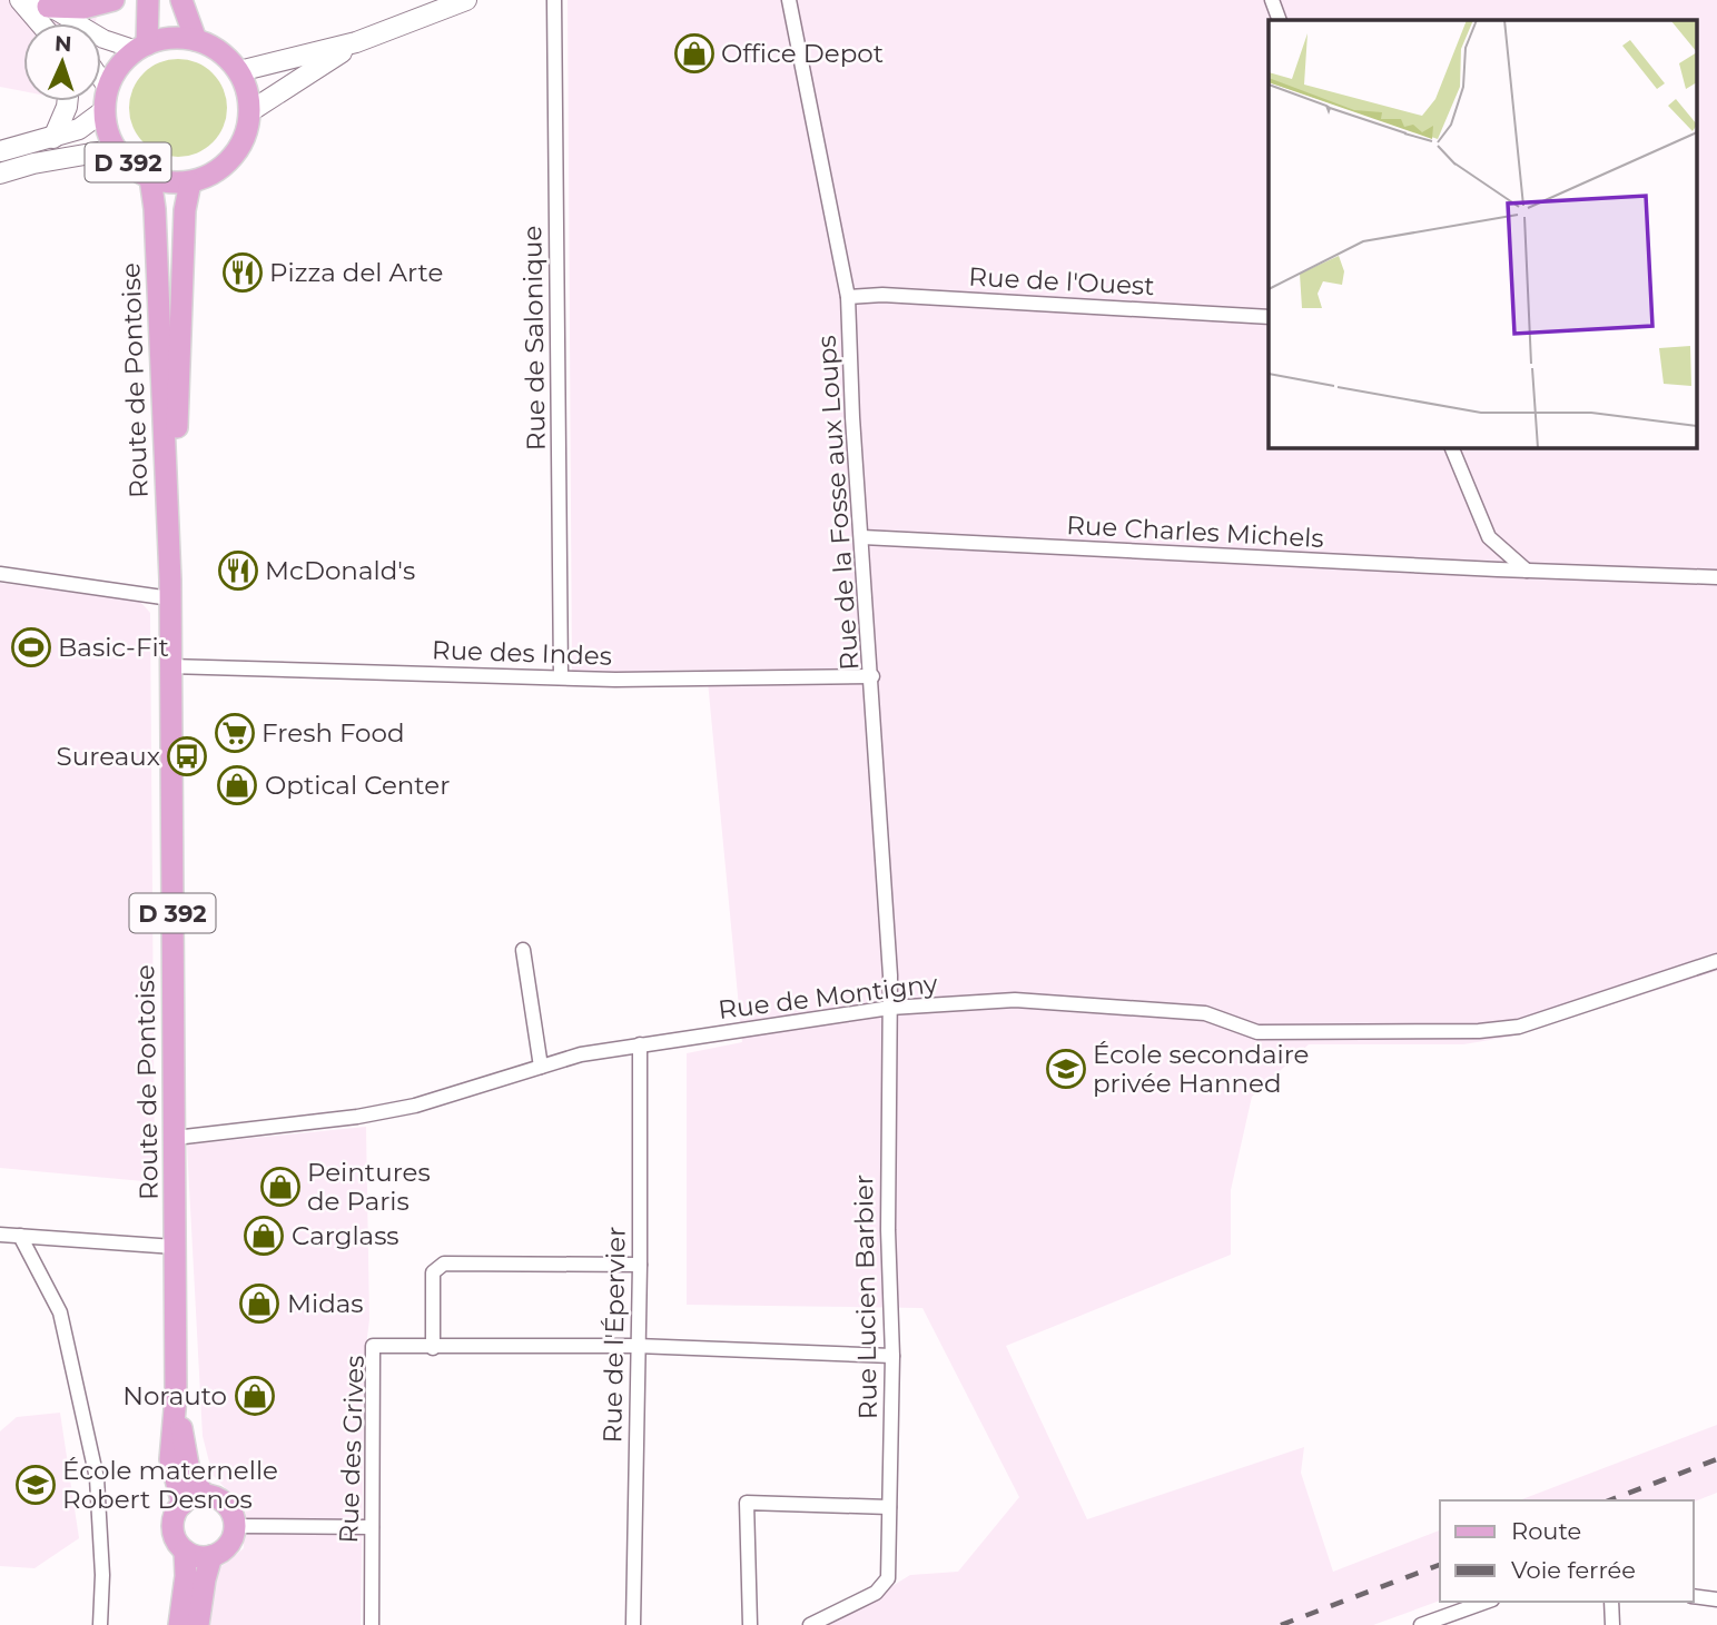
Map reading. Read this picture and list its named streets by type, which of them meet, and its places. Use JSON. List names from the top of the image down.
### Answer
{
  "streets": {
    "main road": ["D 392", "Route de Pontoise"],
    "street": [
      "Rue de l'Ouest",
      "Rue de Salonique",
      "Rue de la Fosse aux Loups",
      "Rue Charles Michels",
      "Rue des Indes",
      "Rue de Montigny",
      "Rue Lucien Barbier",
      "Rue de l'Épervier",
      "Rue des Grives"
    ]
  },
  "crossings": [
    ["D 392", "Route de Pontoise"],
    ["Rue de l'Ouest", "Rue de la Fosse aux Loups"],
    ["Rue de Salonique", "Rue des Indes"],
    ["Route de Pontoise", "Rue des Indes"],
    ["Route de Pontoise", "Rue de Montigny"],
    ["Rue de la Fosse aux Loups", "Rue Charles Michels"],
    ["Rue de la Fosse aux Loups", "Rue des Indes"],
    ["Rue de la Fosse aux Loups", "Rue de Montigny"],
    ["Rue de la Fosse aux Loups", "Rue Lucien Barbier"],
    ["Rue de Montigny", "Rue Lucien Barbier"],
    ["Rue de Montigny", "Rue de l'Épervier"],
    ["Rue Lucien Barbier", "Rue des Grives"],
    ["Rue de l'Épervier", "Rue des Grives"]
  ],
  "places": {
    "shop": [
      "Office Depot",
      "Optical Center",
      "Peintures de Paris",
      "Carglass",
      "Midas",
      "Norauto"
    ],
    "restaurant": ["Pizza del Arte", "McDonald's"],
    "sports": ["Basic-Fit"],
    "supermarket": ["Fresh Food"],
    "bus stop": ["Sureaux"],
    "school or university": ["École secondaire privée Hanned", "École maternelle Robert Desnos"]
  },
  "legend": ["Route", "Voie ferrée"],
  "north": "top"
}
